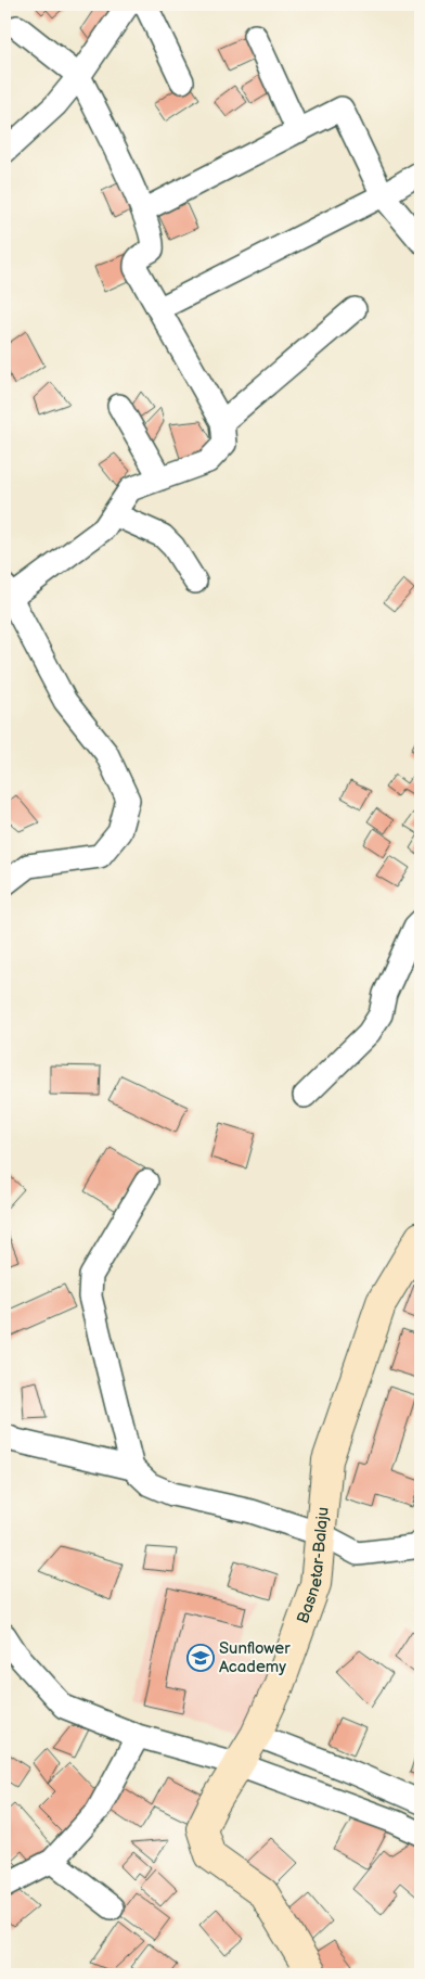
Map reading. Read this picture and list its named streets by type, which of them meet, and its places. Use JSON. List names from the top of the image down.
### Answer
{
  "streets": {
    "street": ["Basnetar-Balaju"]
  },
  "places": {
    "school or university": ["Sunflower Academy"]
  }
}
